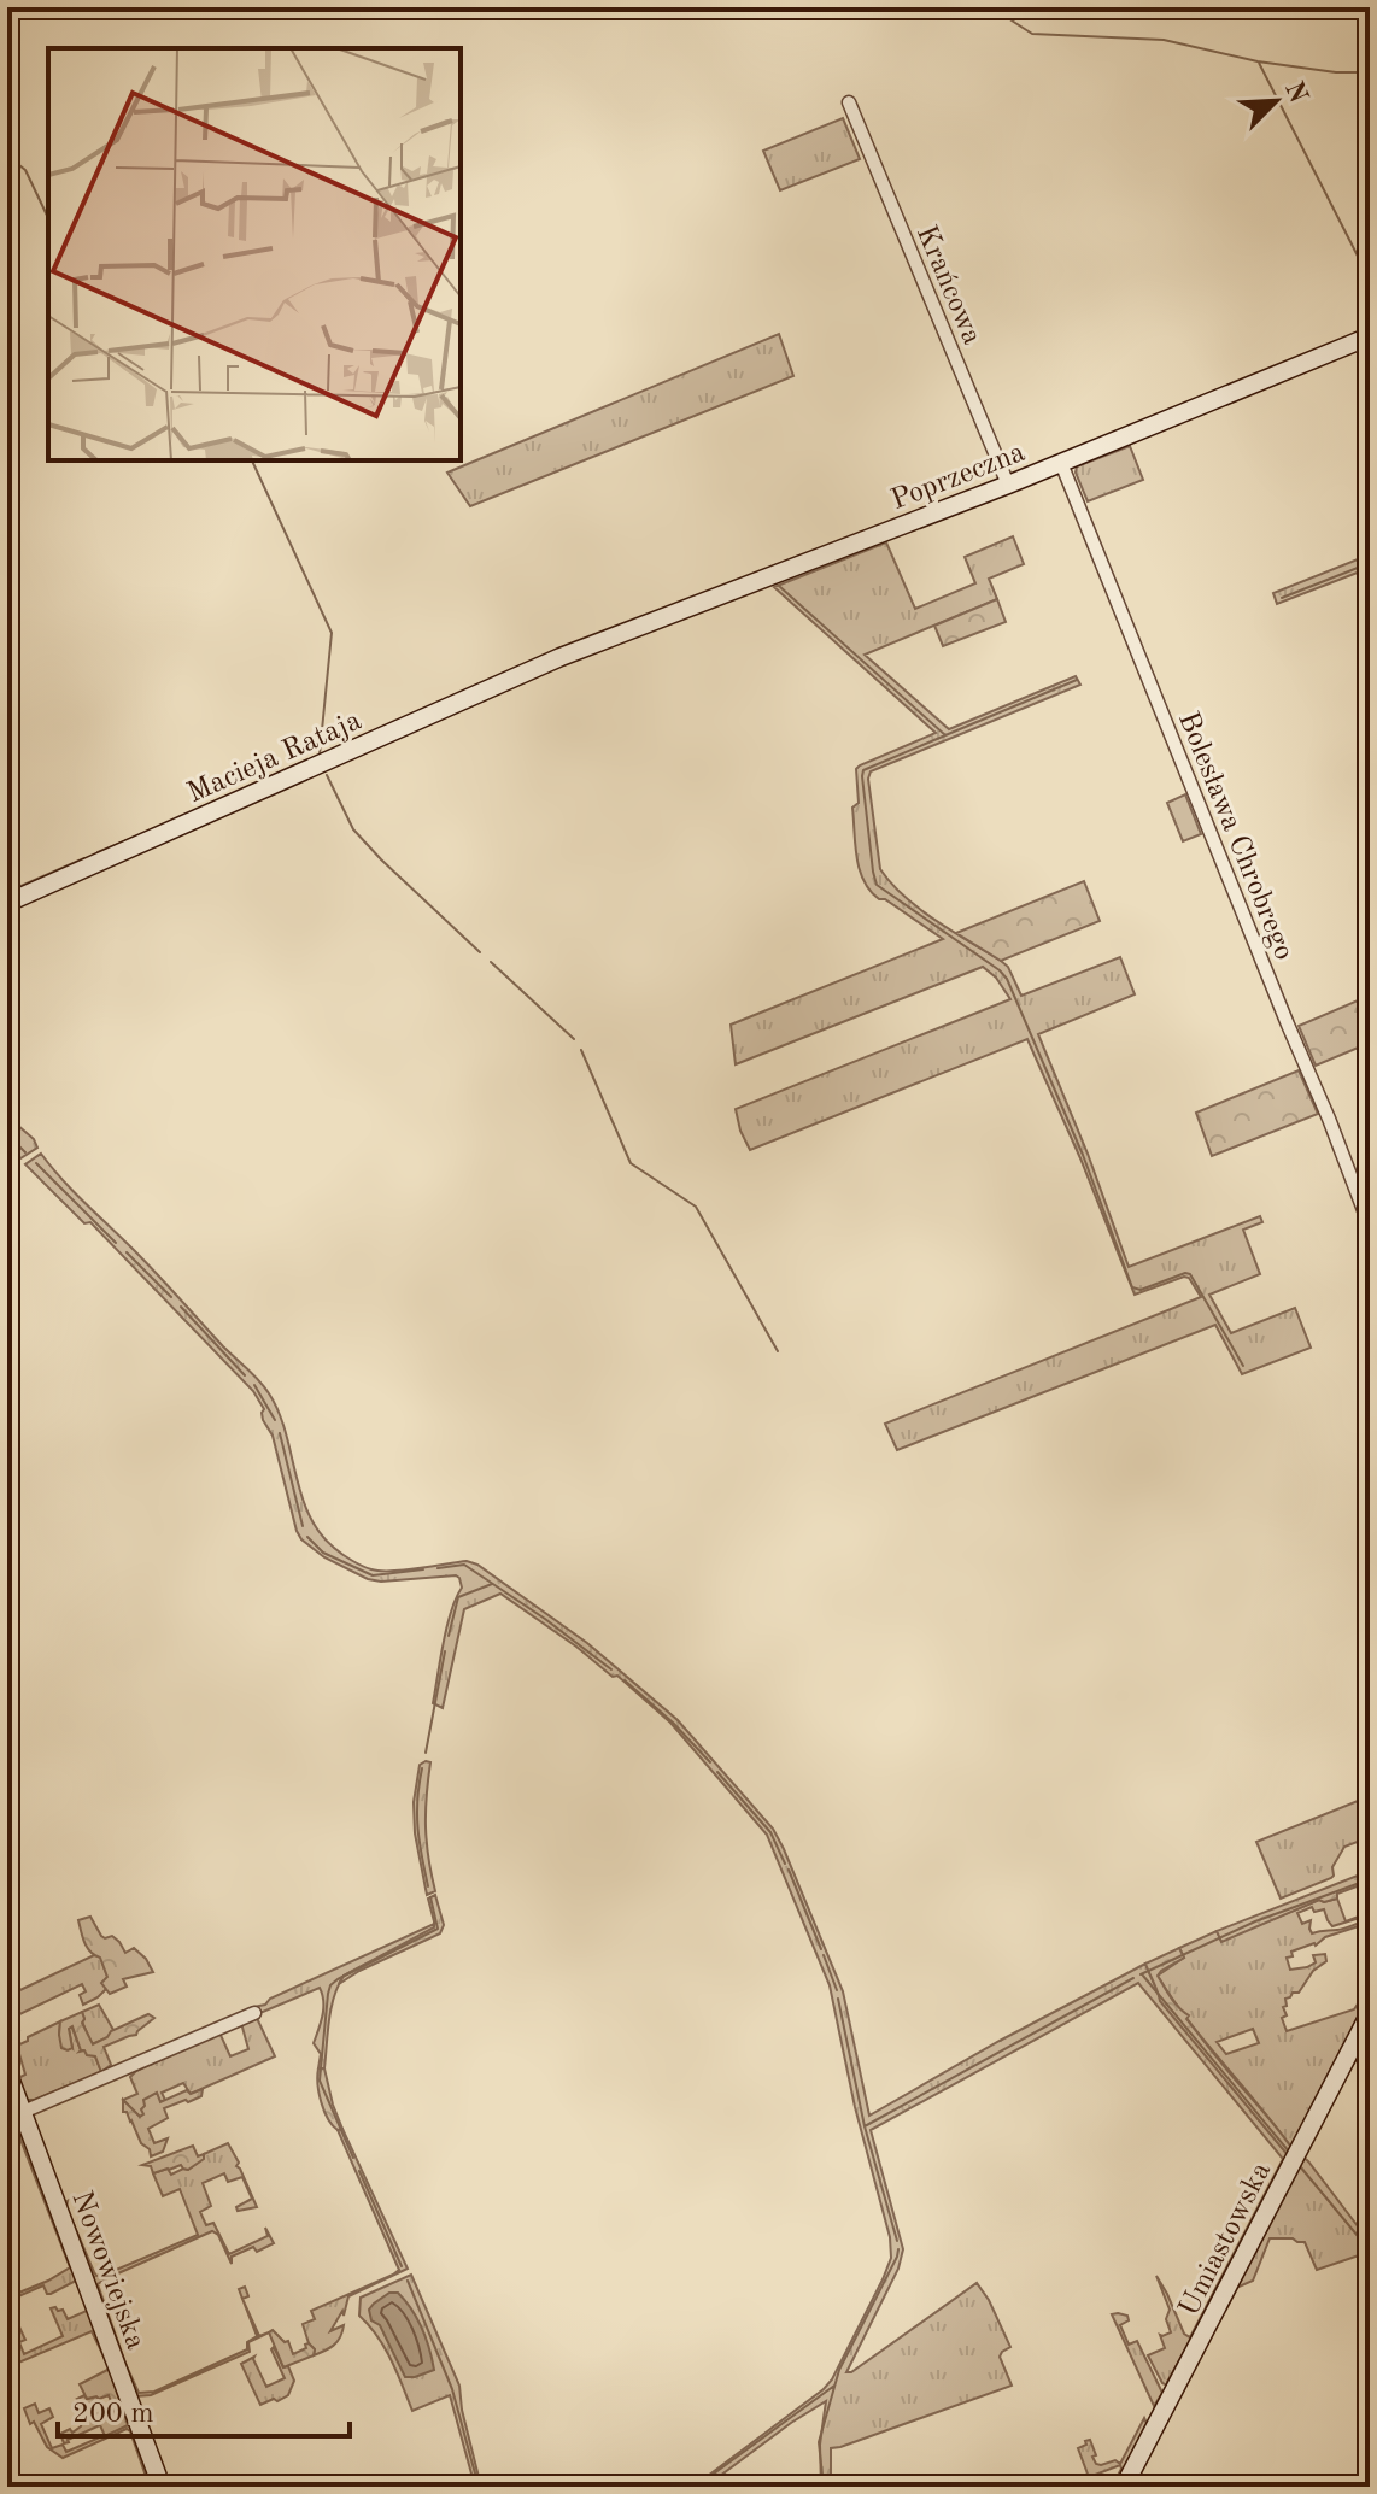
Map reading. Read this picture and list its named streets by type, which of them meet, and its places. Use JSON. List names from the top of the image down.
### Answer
{
  "streets": {
    "street": [
      "Krańcowa",
      "Poprzeczna",
      "Macieja Rataja",
      "Bolesława Chrobrego",
      "Umiastowska",
      "Nowowiejska"
    ]
  },
  "crossings": [
    ["Krańcowa", "Poprzeczna"],
    ["Poprzeczna", "Macieja Rataja"],
    ["Poprzeczna", "Bolesława Chrobrego"]
  ],
  "scale_bar": "200 m",
  "north": "top right"
}
